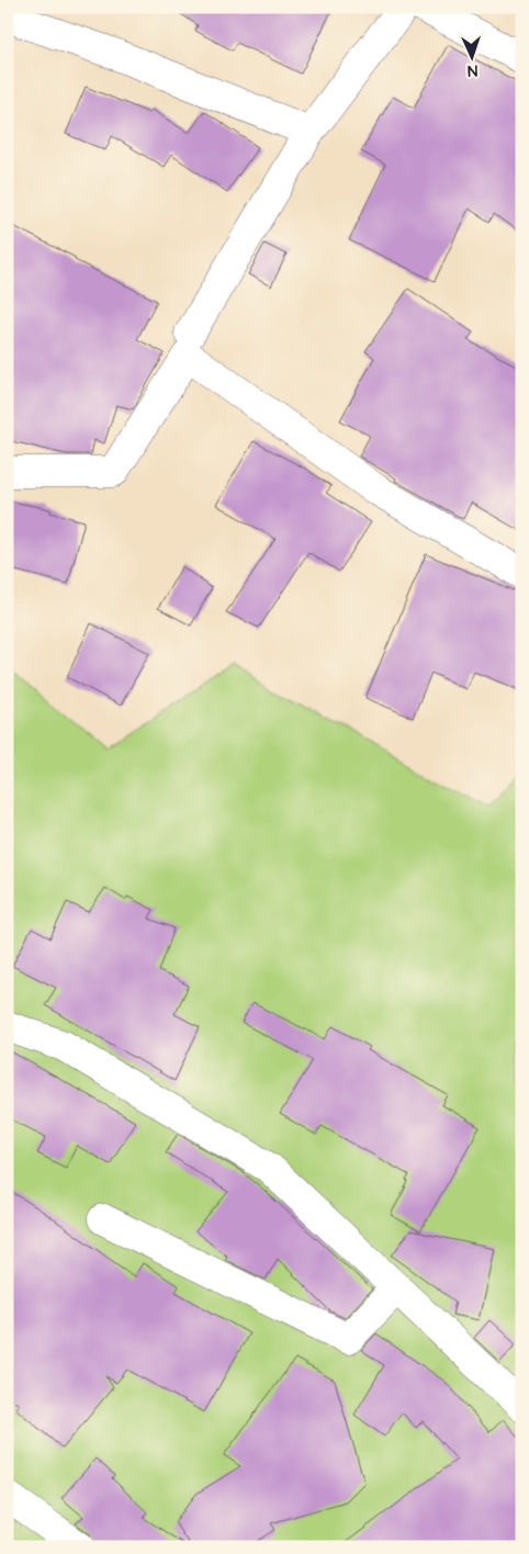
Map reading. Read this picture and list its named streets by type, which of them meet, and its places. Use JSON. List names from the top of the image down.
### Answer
{
  "north": "bottom"
}
